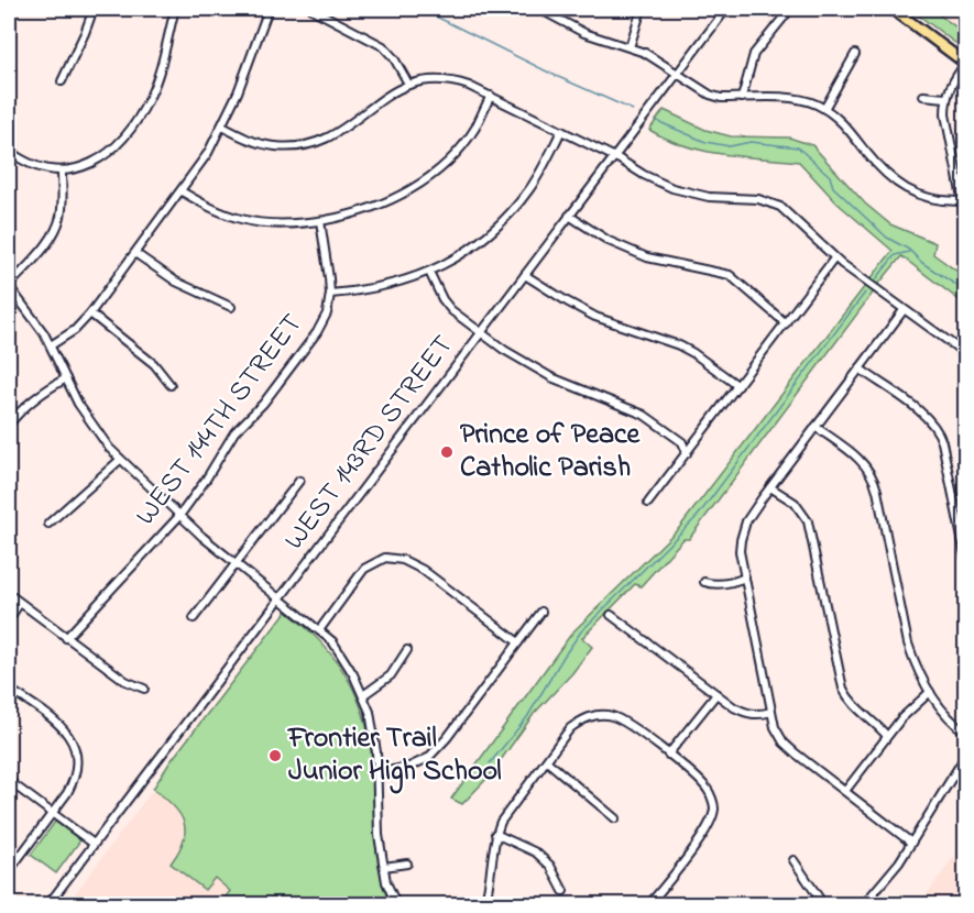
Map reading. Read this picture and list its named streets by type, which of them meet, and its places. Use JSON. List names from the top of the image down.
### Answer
{
  "streets": {
    "street": ["WEST 144TH STREET", "WEST 143RD STREET"]
  },
  "places": ["Prince of Peace Catholic Parish", "Frontier Trail Junior High School"]
}
